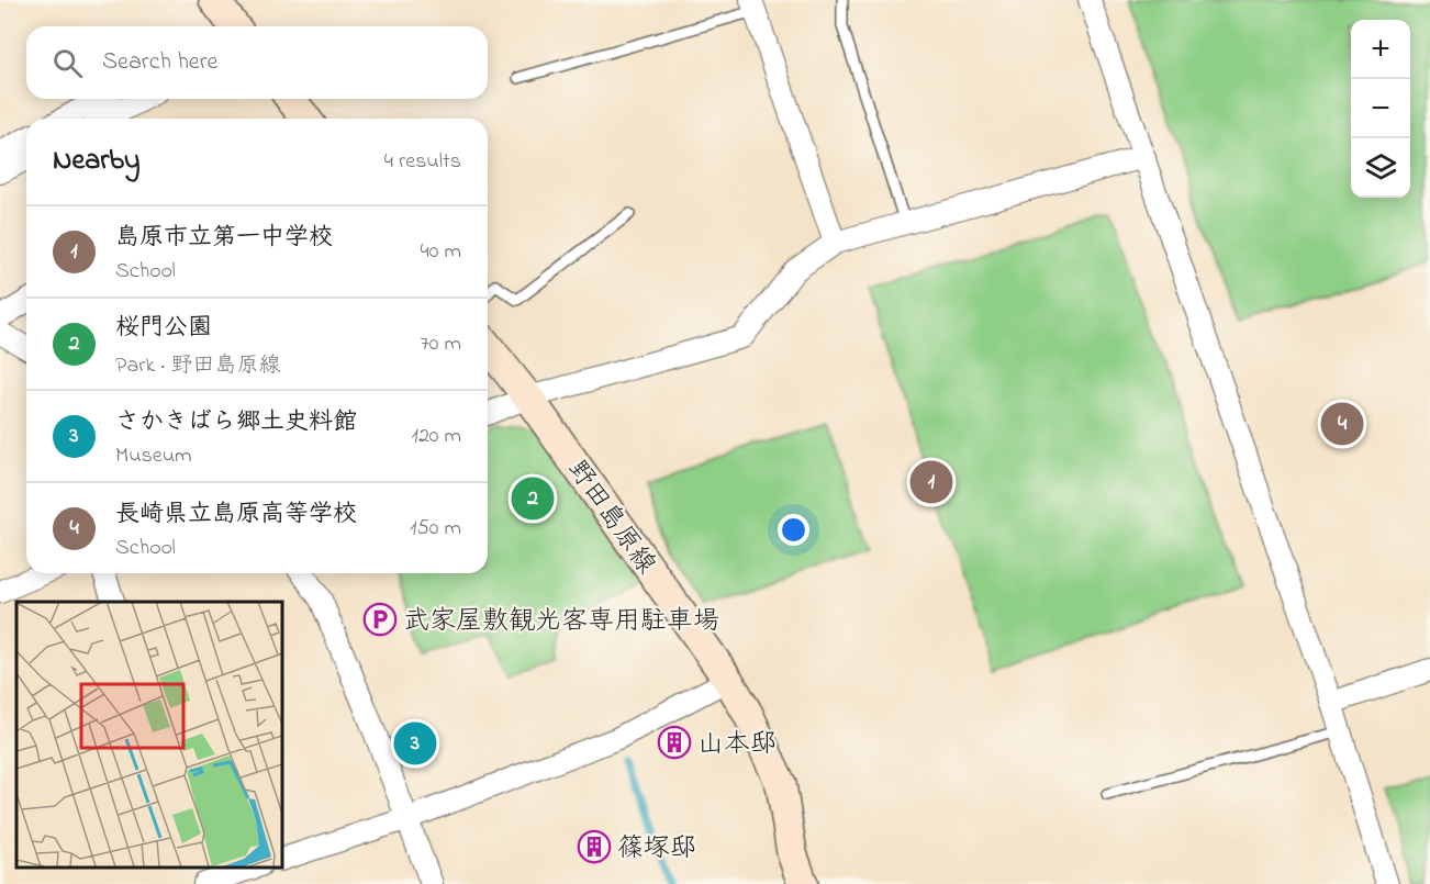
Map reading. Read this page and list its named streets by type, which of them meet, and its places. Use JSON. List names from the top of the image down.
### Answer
{
  "streets": {
    "main road": ["野田島原線"]
  },
  "places": {
    "parking": ["武家屋敷観光客専用駐車場"],
    "building": ["山本邸", "篠塚邸"]
  },
  "page": {
    "map_buttons": ["+", "−"],
    "search": "Search here",
    "heading": ["Nearby", "4 results"],
    "list": [
      {
        "mark": "1",
        "name": "島原市立第一中学校",
        "note": "School",
        "value": "40 m"
      },
      {
        "mark": "2",
        "name": "桜門公園",
        "note": "Park · 野田島原線",
        "value": "70 m"
      },
      {
        "mark": "3",
        "name": "さかきばら郷土史料館",
        "note": "Museum",
        "value": "120 m"
      },
      {
        "mark": "4",
        "name": "長崎県立島原高等学校",
        "note": "School",
        "value": "150 m"
      }
    ],
    "pins": [
      "4",
      "1",
      "2",
      "3"
    ]
  }
}
